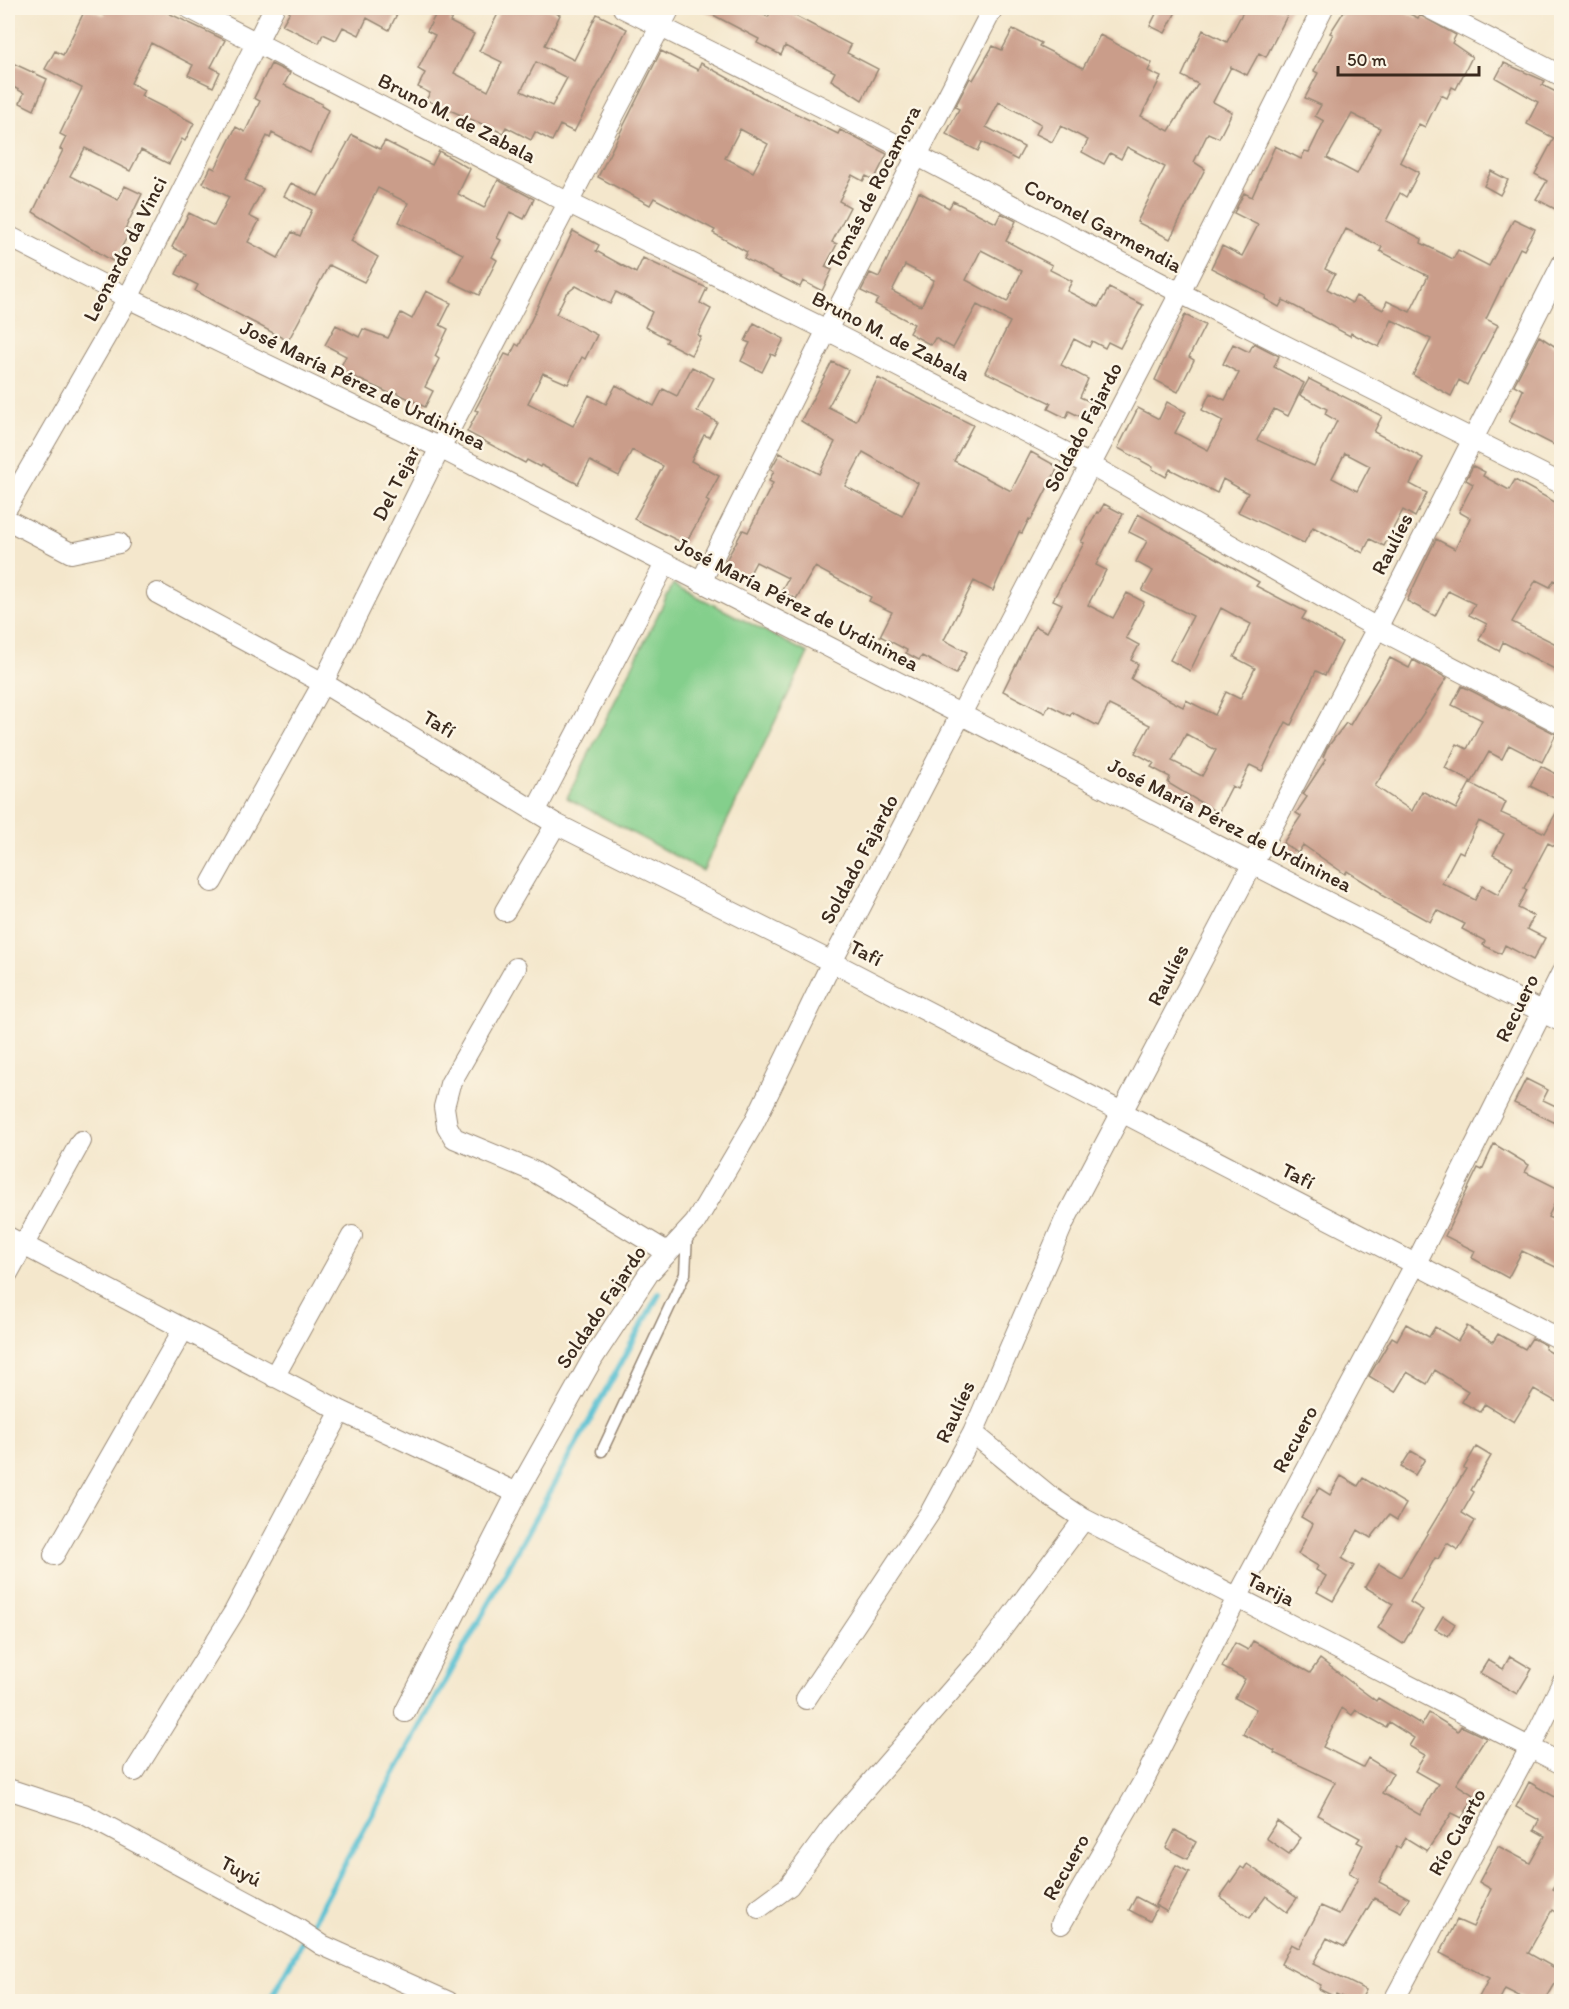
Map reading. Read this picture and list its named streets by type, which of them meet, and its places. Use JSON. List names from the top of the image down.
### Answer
{
  "streets": {
    "street": [
      "Bruno M. de Zabala",
      "Tomás de Rocamora",
      "Coronel Garmendia",
      "Leonardo da Vinci",
      "José María Pérez de Urdininea",
      "Soldado Fajardo",
      "Del Tejar",
      "Raulíes",
      "Tafí",
      "Recuero",
      "Tarija",
      "Río Cuarto",
      "Tuyú"
    ]
  },
  "crossings": [
    ["Bruno M. de Zabala", "Tomás de Rocamora"],
    ["Bruno M. de Zabala", "Leonardo da Vinci"],
    ["Bruno M. de Zabala", "Soldado Fajardo"],
    ["Bruno M. de Zabala", "Del Tejar"],
    ["Bruno M. de Zabala", "Raulíes"],
    ["Tomás de Rocamora", "Coronel Garmendia"],
    ["Tomás de Rocamora", "José María Pérez de Urdininea"],
    ["Coronel Garmendia", "Soldado Fajardo"],
    ["Coronel Garmendia", "Del Tejar"],
    ["Coronel Garmendia", "Raulíes"],
    ["Leonardo da Vinci", "José María Pérez de Urdininea"],
    ["José María Pérez de Urdininea", "Soldado Fajardo"],
    ["José María Pérez de Urdininea", "Del Tejar"],
    ["José María Pérez de Urdininea", "Raulíes"],
    ["José María Pérez de Urdininea", "Recuero"],
    ["Soldado Fajardo", "Tafí"],
    ["Del Tejar", "Tafí"],
    ["Raulíes", "Tafí"],
    ["Raulíes", "Tarija"],
    ["Tafí", "Recuero"],
    ["Recuero", "Tarija"],
    ["Tarija", "Río Cuarto"]
  ],
  "scale_bar": "50 m"
}
